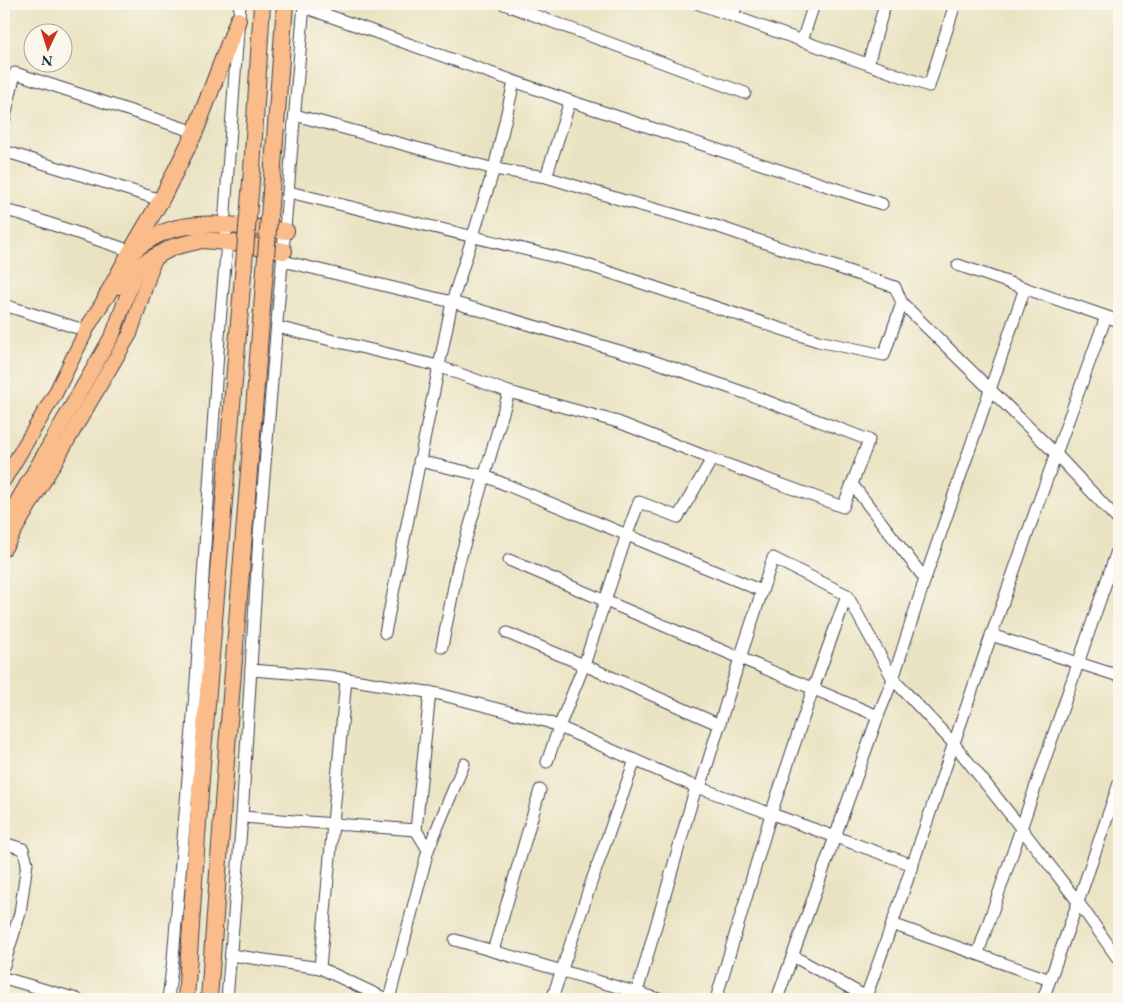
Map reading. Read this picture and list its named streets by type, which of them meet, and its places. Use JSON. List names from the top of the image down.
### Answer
{
  "north": "bottom"
}
